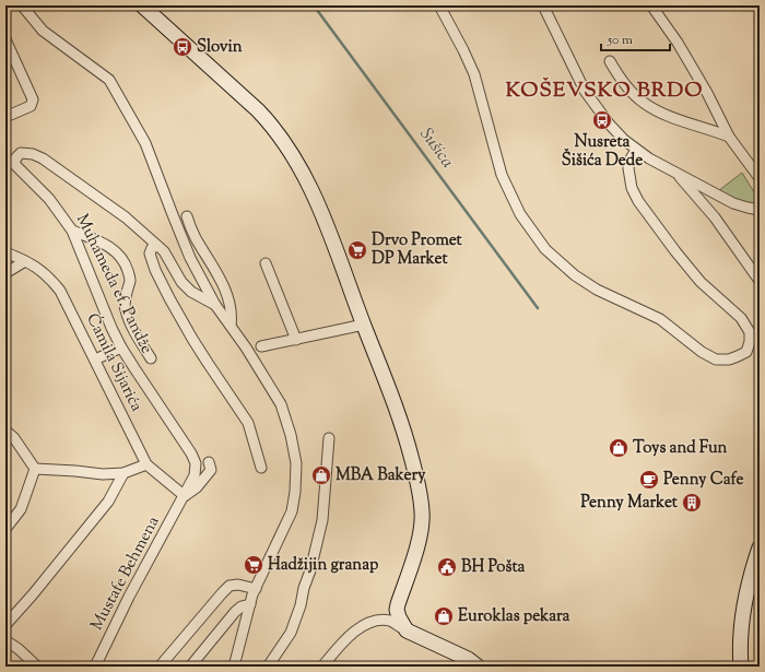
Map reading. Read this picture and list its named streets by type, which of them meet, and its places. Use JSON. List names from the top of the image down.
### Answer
{
  "streets": {
    "street": ["Muhameda ef. Pandže", "Ćamila Sijarića", "Mustafe Behmena"]
  },
  "crossings": [
    ["Muhameda ef. Pandže", "Ćamila Sijarića"],
    ["Muhameda ef. Pandže", "Mustafe Behmena"],
    ["Ćamila Sijarića", "Mustafe Behmena"]
  ],
  "districts": ["KOŠEVSKO BRDO"],
  "water": ["Sušica"],
  "places": {
    "bus stop": ["Slovin", "Nusreta Šišića Dede"],
    "supermarket": ["Drvo Promet DP Market", "Hadžijin granap"],
    "shop": ["Toys and Fun", "MBA Bakery", "Euroklas pekara"],
    "cafe": ["Penny Cafe"],
    "building": ["Penny Market"],
    "public building": ["BH Pošta"]
  },
  "scale_bar": "50 m"
}
